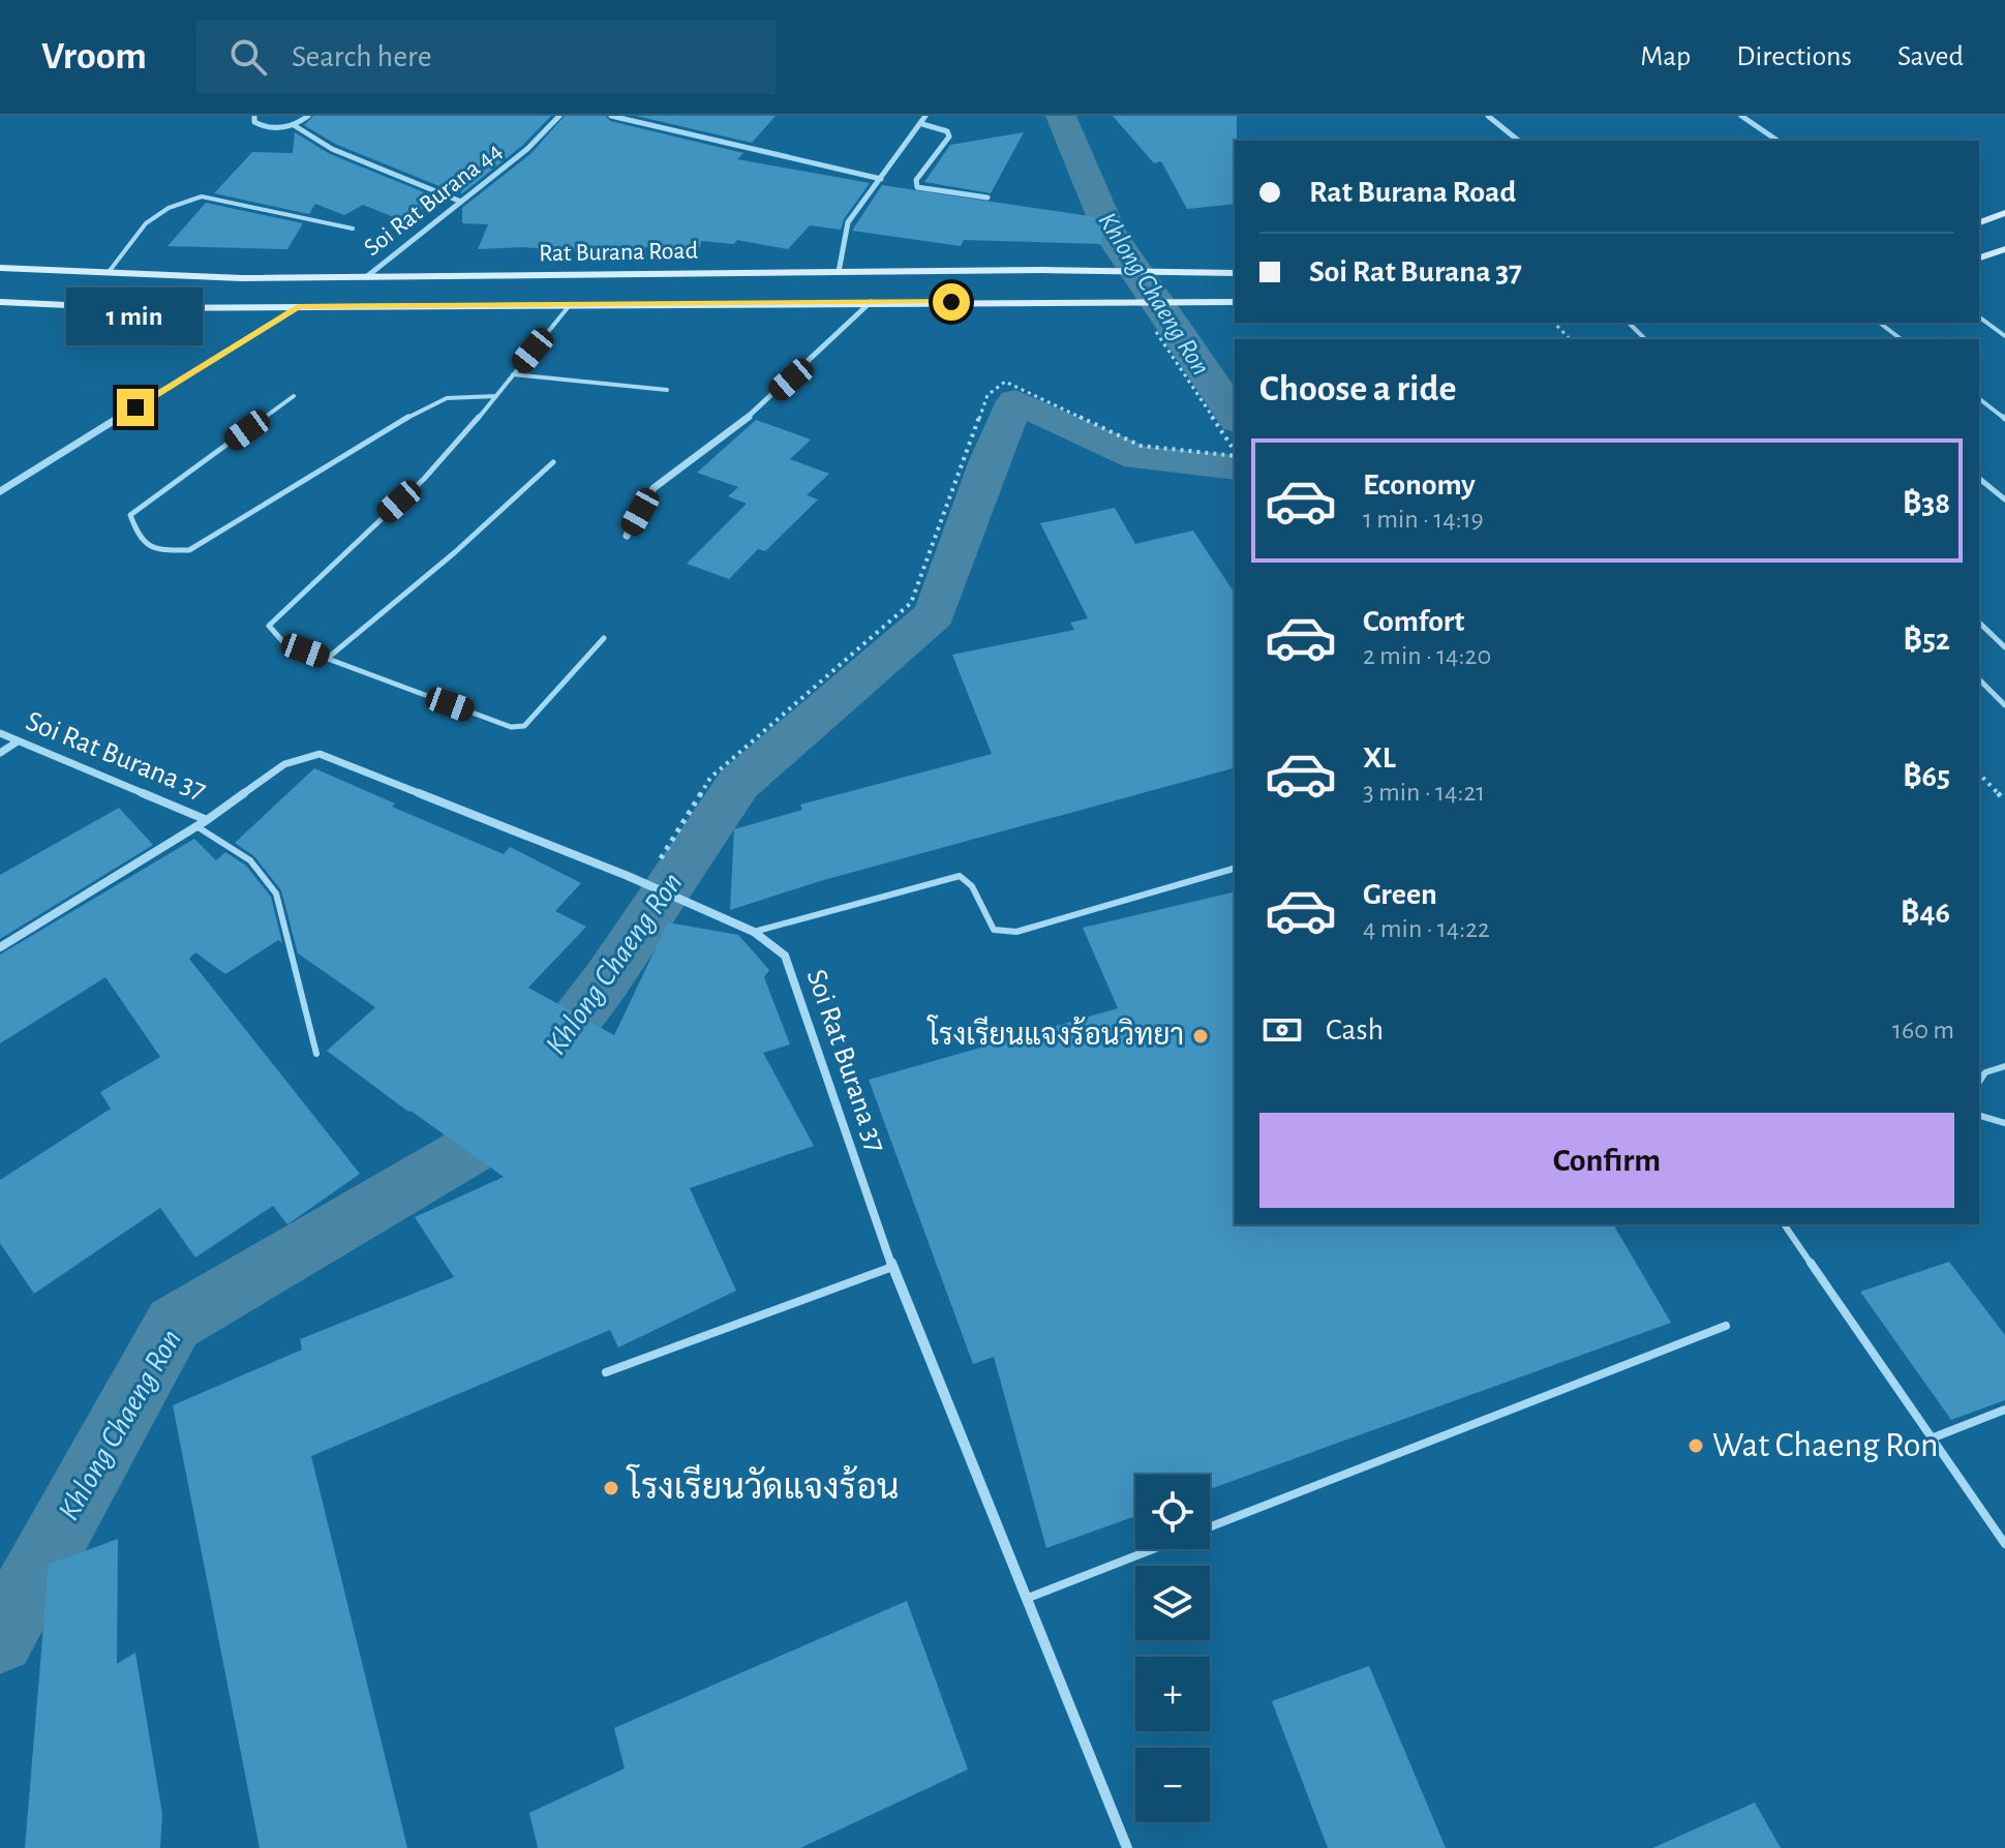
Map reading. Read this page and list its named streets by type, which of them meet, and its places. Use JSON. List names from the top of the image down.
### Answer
{
  "streets": {
    "main road": ["Rat Burana Road"],
    "street": ["Soi Rat Burana 44", "Soi Rat Burana 37"]
  },
  "crossings": [
    ["Soi Rat Burana 44", "Rat Burana Road"]
  ],
  "water": ["Khlong Chaeng Ron"],
  "places": ["โรงเรียนแจงร้อนวิทยา", "Wat Chaeng Ron", "โรงเรียนวัดแจงร้อน"],
  "page": {
    "header": "Vroom",
    "search": "Search here",
    "nav": ["Map", "Directions", "Saved"],
    "banner": ["Rat Burana Road", "Soi Rat Burana 37"],
    "bubble": "1 min",
    "heading": "Choose a ride",
    "list": [
      {
        "name": "Economy",
        "note": "1 min · 14:19",
        "value": "฿38"
      },
      {
        "name": "Comfort",
        "note": "2 min · 14:20",
        "value": "฿52"
      },
      {
        "name": "XL",
        "note": "3 min · 14:21",
        "value": "฿65"
      },
      {
        "name": "Green",
        "note": "4 min · 14:22",
        "value": "฿46"
      }
    ],
    "pay": ["Cash", "160 m"],
    "buttons": "Confirm",
    "map_buttons": ["+", "−"]
  }
}
